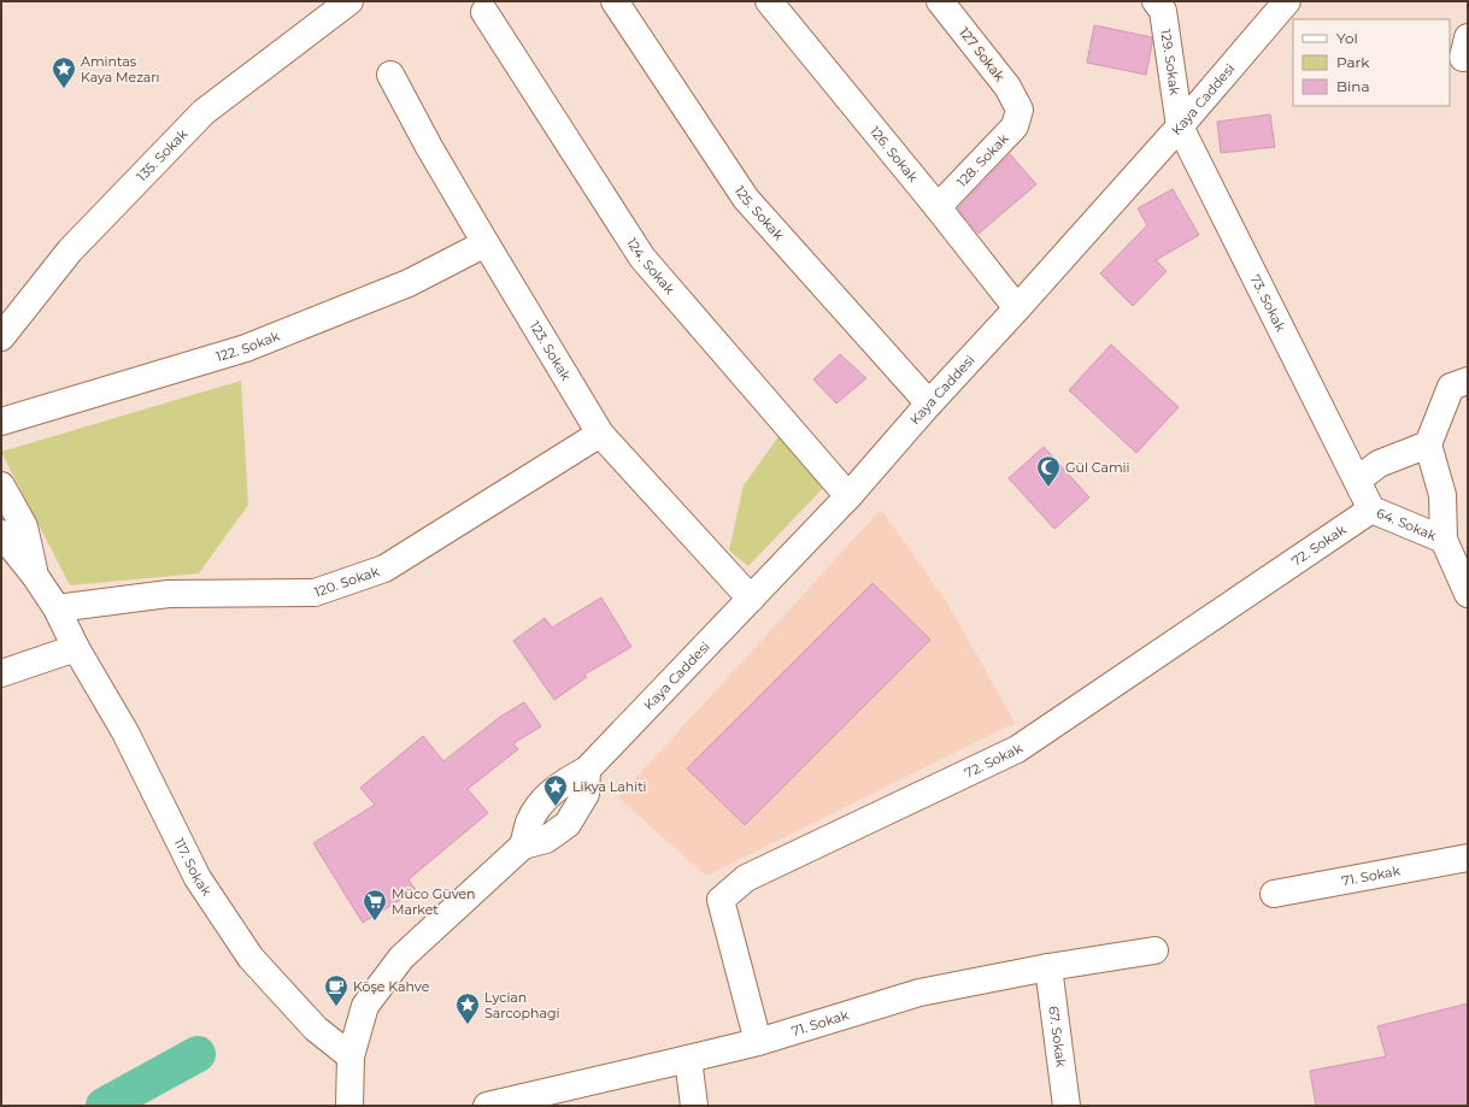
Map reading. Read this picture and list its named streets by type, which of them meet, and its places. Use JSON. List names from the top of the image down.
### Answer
{
  "streets": {
    "street": [
      "127 Sokak",
      "129. Sokak",
      "Kaya Caddesi",
      "126. Sokak",
      "135. Sokak",
      "128. Sokak",
      "125. Sokak",
      "124. Sokak",
      "73. Sokak",
      "122. Sokak",
      "123. Sokak",
      "64. Sokak",
      "72. Sokak",
      "120. Sokak",
      "117. Sokak",
      "71. Sokak",
      "67. Sokak"
    ]
  },
  "crossings": [
    ["127 Sokak", "128. Sokak"],
    ["129. Sokak", "Kaya Caddesi"],
    ["129. Sokak", "73. Sokak"],
    ["Kaya Caddesi", "126. Sokak"],
    ["Kaya Caddesi", "125. Sokak"],
    ["Kaya Caddesi", "124. Sokak"],
    ["Kaya Caddesi", "73. Sokak"],
    ["Kaya Caddesi", "123. Sokak"],
    ["Kaya Caddesi", "117. Sokak"],
    ["126. Sokak", "128. Sokak"],
    ["73. Sokak", "64. Sokak"],
    ["122. Sokak", "123. Sokak"],
    ["123. Sokak", "120. Sokak"],
    ["64. Sokak", "72. Sokak"],
    ["72. Sokak", "71. Sokak"],
    ["120. Sokak", "117. Sokak"],
    ["71. Sokak", "67. Sokak"]
  ],
  "places": {
    "place": ["Amintas Kaya Mezarı", "Likya Lahiti", "Lycian Sarcophagi"],
    "mosque": ["Gül Camii"],
    "supermarket": ["Müco Güven Market"],
    "cafe": ["Köşe Kahve"]
  },
  "legend": ["Yol", "Park", "Bina"]
}
